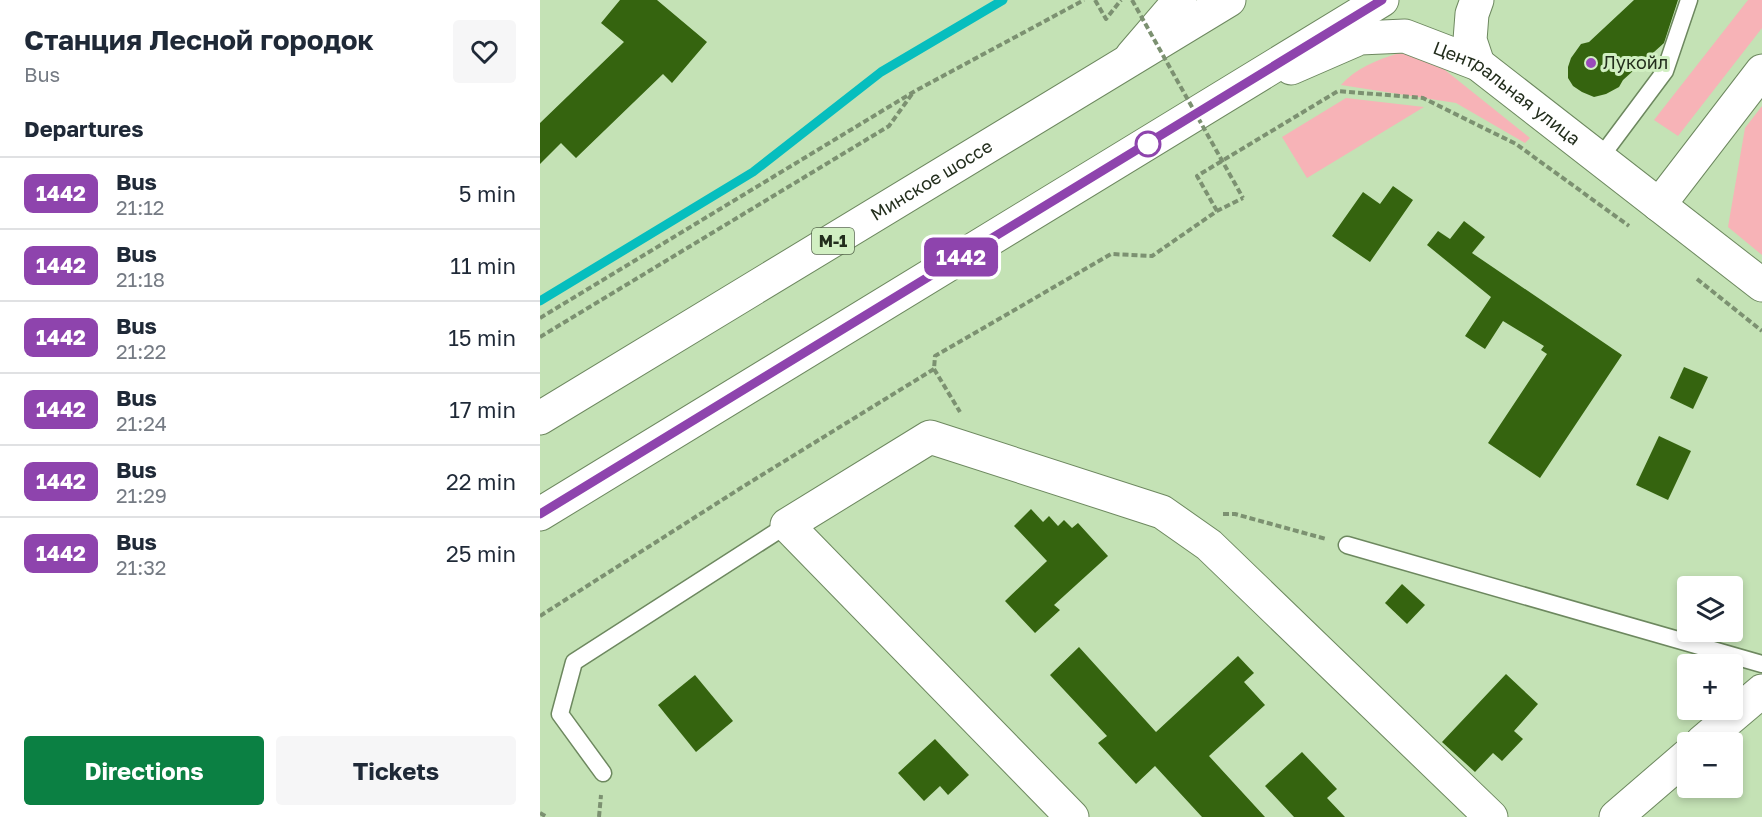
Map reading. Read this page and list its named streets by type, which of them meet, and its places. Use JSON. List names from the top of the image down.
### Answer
{
  "streets": {
    "main road": ["Центральная улица", "Минское шоссе", "М-1"]
  },
  "places": ["Лукойл"],
  "lines": ["bus line 1442"],
  "page": {
    "heading": [
      ["Станция Лесной городок", "Bus"],
      "Departures"
    ],
    "on_map": "1442",
    "list": [
      {
        "mark": "1442",
        "name": "Bus",
        "note": "21:12",
        "value": "5 min"
      },
      {
        "mark": "1442",
        "name": "Bus",
        "note": "21:18",
        "value": "11 min"
      },
      {
        "mark": "1442",
        "name": "Bus",
        "note": "21:22",
        "value": "15 min"
      },
      {
        "mark": "1442",
        "name": "Bus",
        "note": "21:24",
        "value": "17 min"
      },
      {
        "mark": "1442",
        "name": "Bus",
        "note": "21:29",
        "value": "22 min"
      },
      {
        "mark": "1442",
        "name": "Bus",
        "note": "21:32",
        "value": "25 min"
      }
    ],
    "map_buttons": ["+", "−"],
    "buttons": ["Directions", "Tickets"]
  }
}
